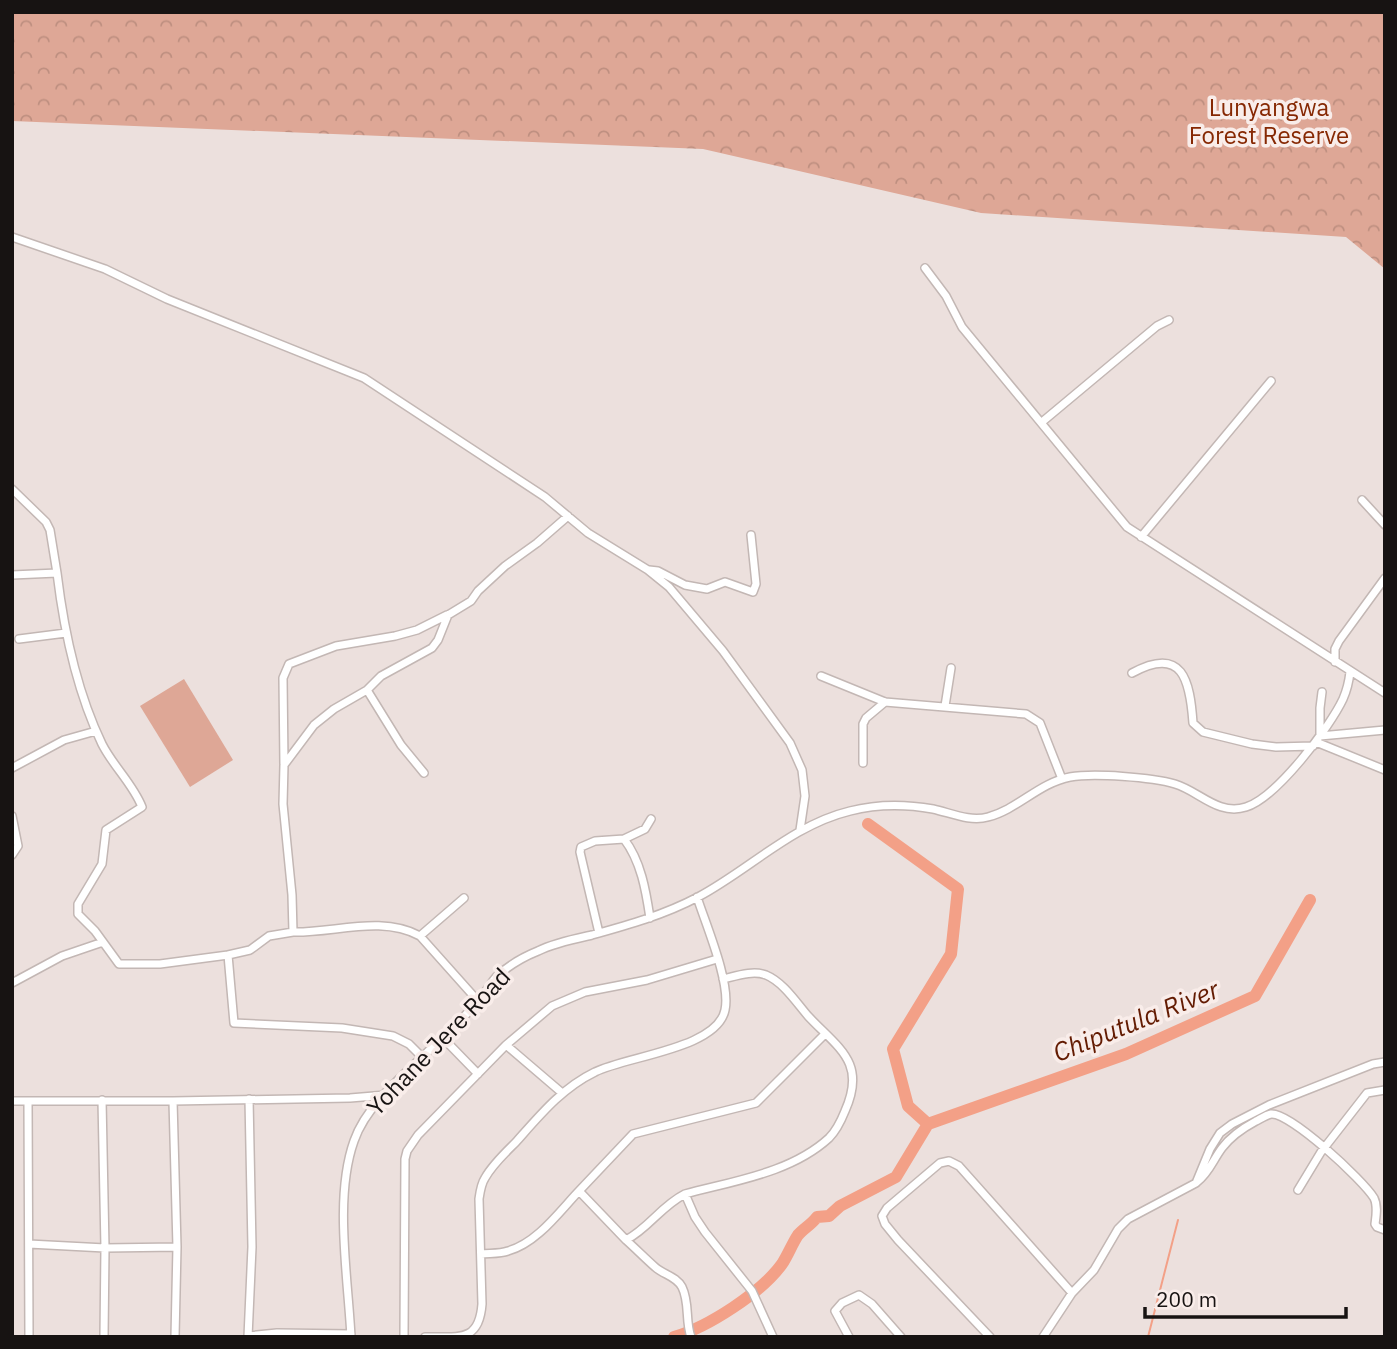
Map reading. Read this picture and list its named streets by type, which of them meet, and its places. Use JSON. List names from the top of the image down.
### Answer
{
  "streets": {
    "street": ["Yohane Jere Road"]
  },
  "water": ["Chiputula River"],
  "parks": ["Lunyangwa Forest Reserve"],
  "scale_bar": "200 m"
}
